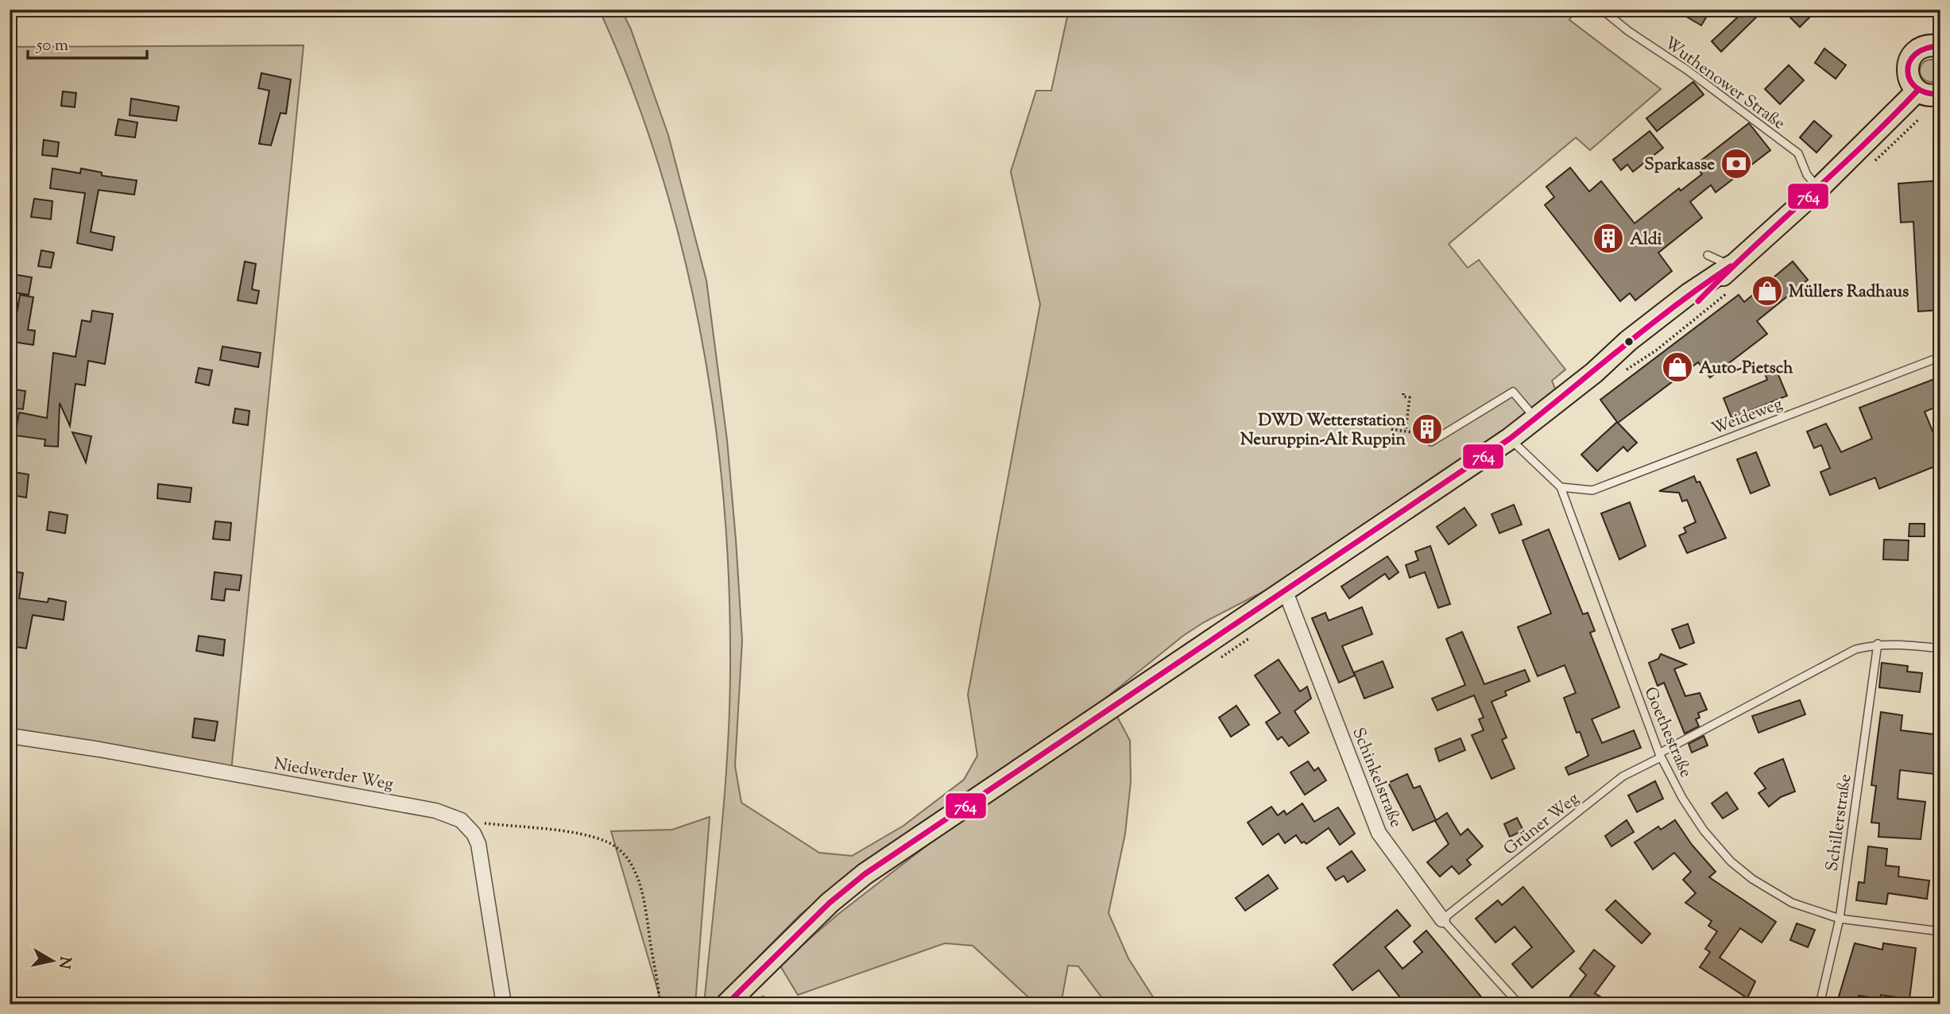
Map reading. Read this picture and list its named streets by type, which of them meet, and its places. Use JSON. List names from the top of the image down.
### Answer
{
  "streets": {
    "street": ["Niedwerder Weg", "Schinkelstraße"],
    "lane": [
      "Wuthenower Straße",
      "Weideweg",
      "Goethestraße",
      "Schillerstraße",
      "Grüner Weg"
    ]
  },
  "crossings": [
    ["Weideweg", "Goethestraße"],
    ["Goethestraße", "Schillerstraße"],
    ["Goethestraße", "Grüner Weg"],
    ["Schinkelstraße", "Grüner Weg"],
    ["Schillerstraße", "Grüner Weg"]
  ],
  "places": {
    "bank": ["Sparkasse"],
    "building": ["Aldi", "DWD Wetterstation Neuruppin-Alt Ruppin"],
    "shop": ["Müllers Radhaus", "Auto-Pietsch"]
  },
  "lines": ["transit line 764"],
  "scale_bar": "50 m",
  "north": "right"
}
